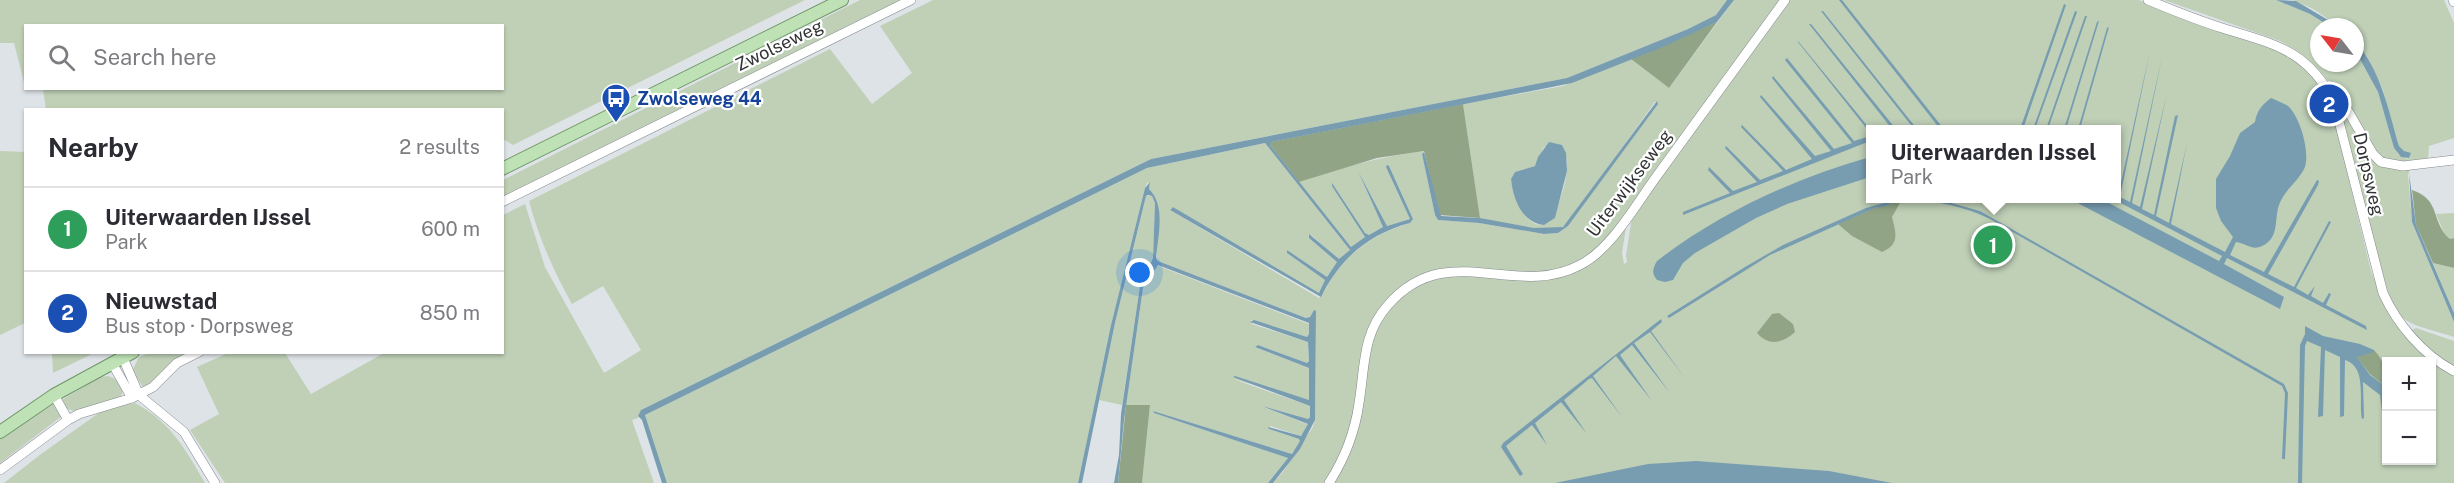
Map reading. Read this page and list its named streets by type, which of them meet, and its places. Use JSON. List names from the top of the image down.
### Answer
{
  "streets": {
    "main road": ["Zwolseweg"],
    "street": ["Dorpsweg", "Uiterwijkseweg"]
  },
  "places": {
    "bus stop": ["Zwolseweg 44"]
  },
  "north": "top left",
  "page": {
    "search": "Search here",
    "pins": ["2", "1"],
    "heading": ["Nearby", "2 results"],
    "popup": ["Uiterwaarden IJssel", "Park"],
    "list": [
      {
        "mark": "1",
        "name": "Uiterwaarden IJssel",
        "note": "Park",
        "value": "600 m"
      },
      {
        "mark": "2",
        "name": "Nieuwstad",
        "note": "Bus stop · Dorpsweg",
        "value": "850 m"
      }
    ],
    "map_buttons": ["+", "−"]
  }
}
